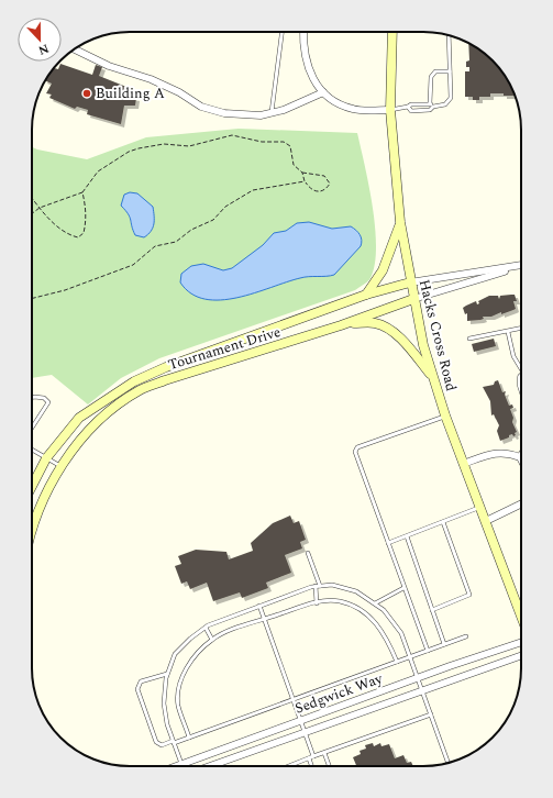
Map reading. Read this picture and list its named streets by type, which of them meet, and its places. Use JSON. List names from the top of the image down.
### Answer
{
  "streets": {
    "street": ["Hacks Cross Road", "Tournament Drive", "Sedgwick Way"]
  },
  "crossings": [
    ["Hacks Cross Road", "Tournament Drive"]
  ],
  "places": ["Building A"],
  "north": "bottom"
}
